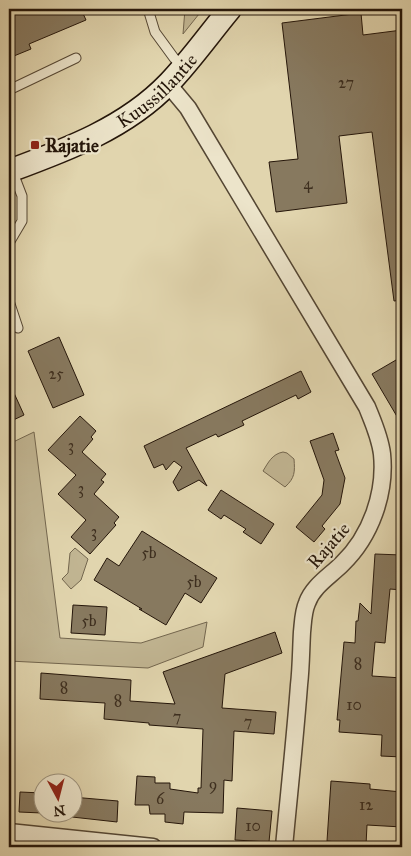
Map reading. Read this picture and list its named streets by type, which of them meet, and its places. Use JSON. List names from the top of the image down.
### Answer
{
  "streets": {
    "main road": ["Kuussillantie"],
    "street": ["Rajatie"]
  },
  "crossings": [
    ["Kuussillantie", "Rajatie"]
  ],
  "places": {
    "transit": ["Rajatie"]
  },
  "house_numbers": [
    "27",
    "4",
    "25",
    "3",
    "3",
    "3",
    "5b",
    "5b",
    "5b",
    "8",
    "8",
    "8",
    "10",
    "7",
    "7",
    "9",
    "6",
    "12",
    "10"
  ],
  "north": "bottom"
}
